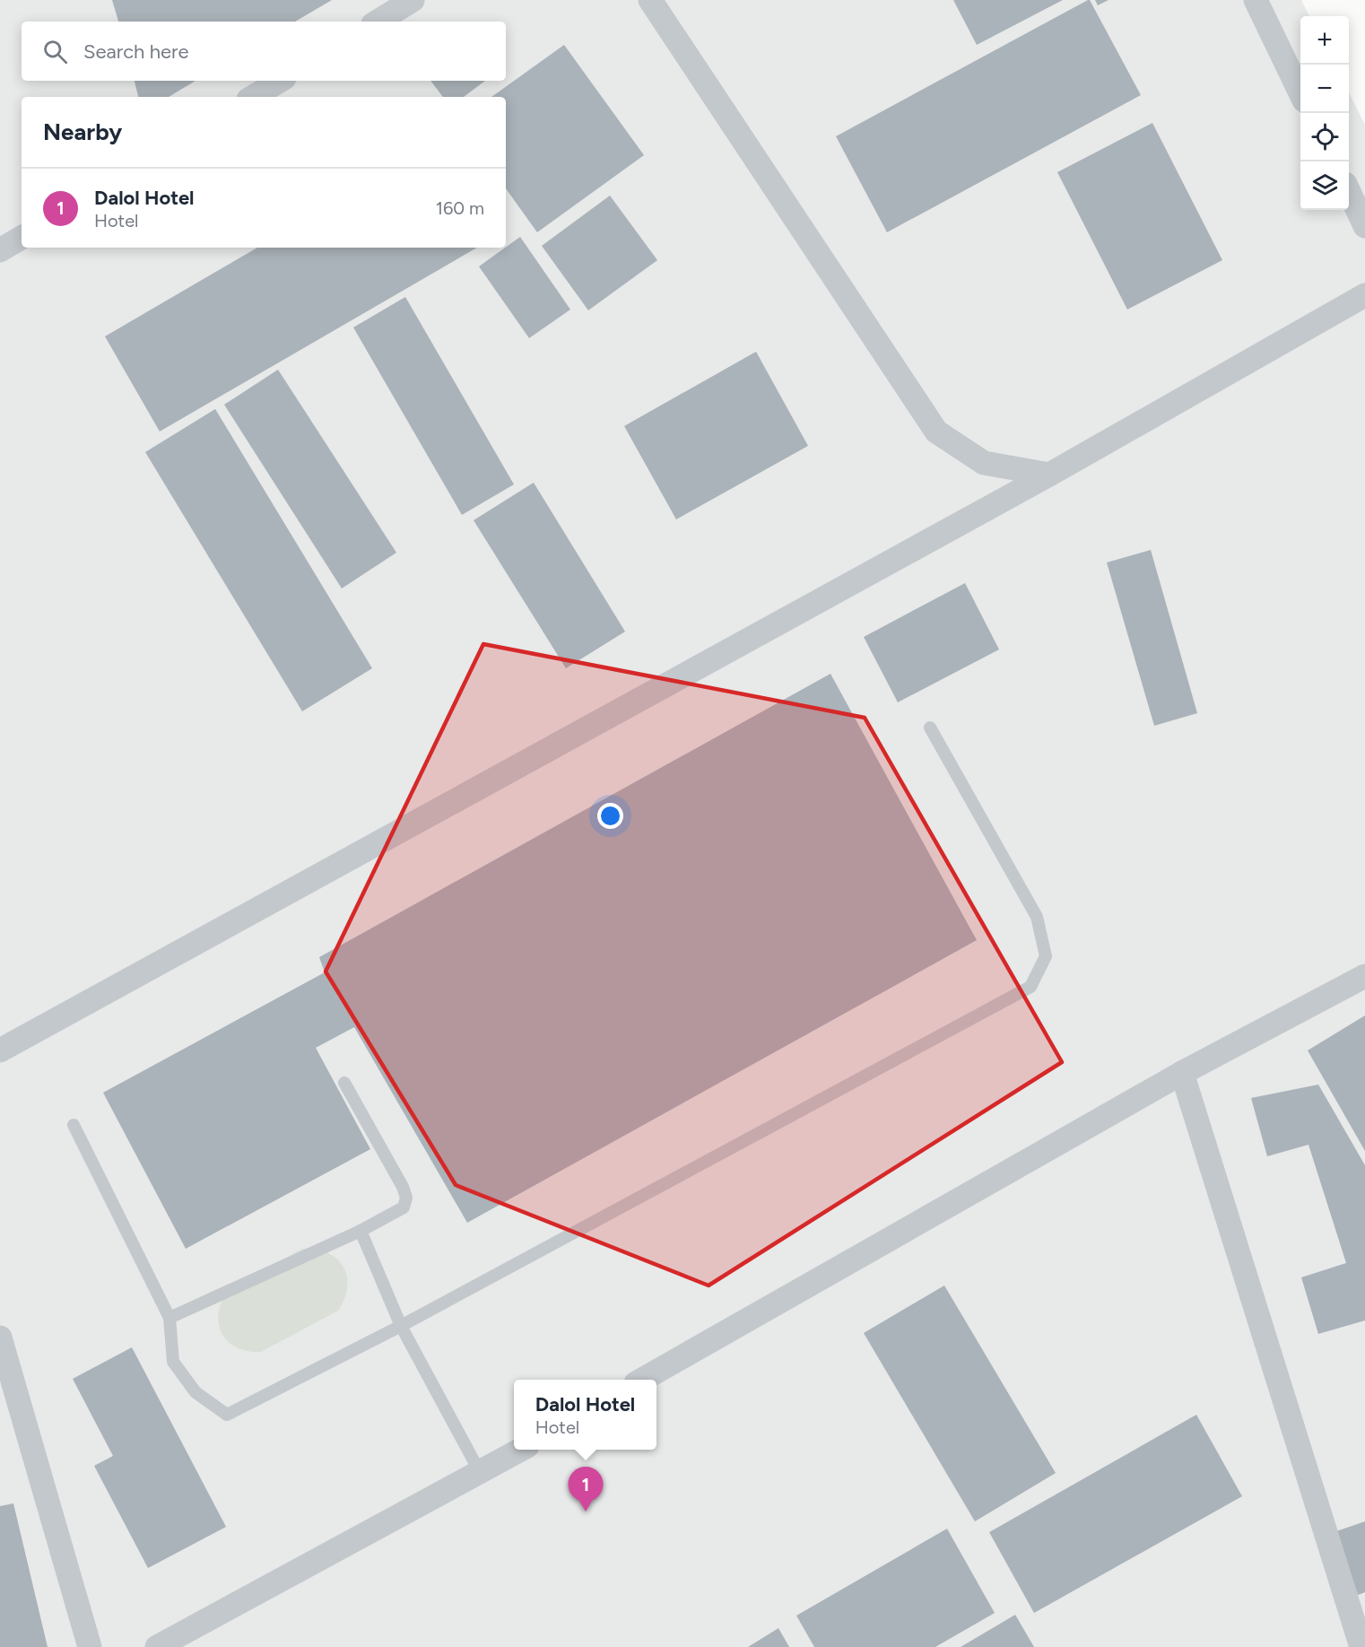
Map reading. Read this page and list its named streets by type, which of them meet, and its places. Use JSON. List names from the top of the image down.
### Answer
{
  "page": {
    "map_buttons": ["+", "−"],
    "search": "Search here",
    "heading": "Nearby",
    "list": [
      {
        "mark": "1",
        "name": "Dalol Hotel",
        "note": "Hotel",
        "value": "160 m"
      }
    ],
    "popup": ["Dalol Hotel", "Hotel"],
    "pins": "1"
  }
}
